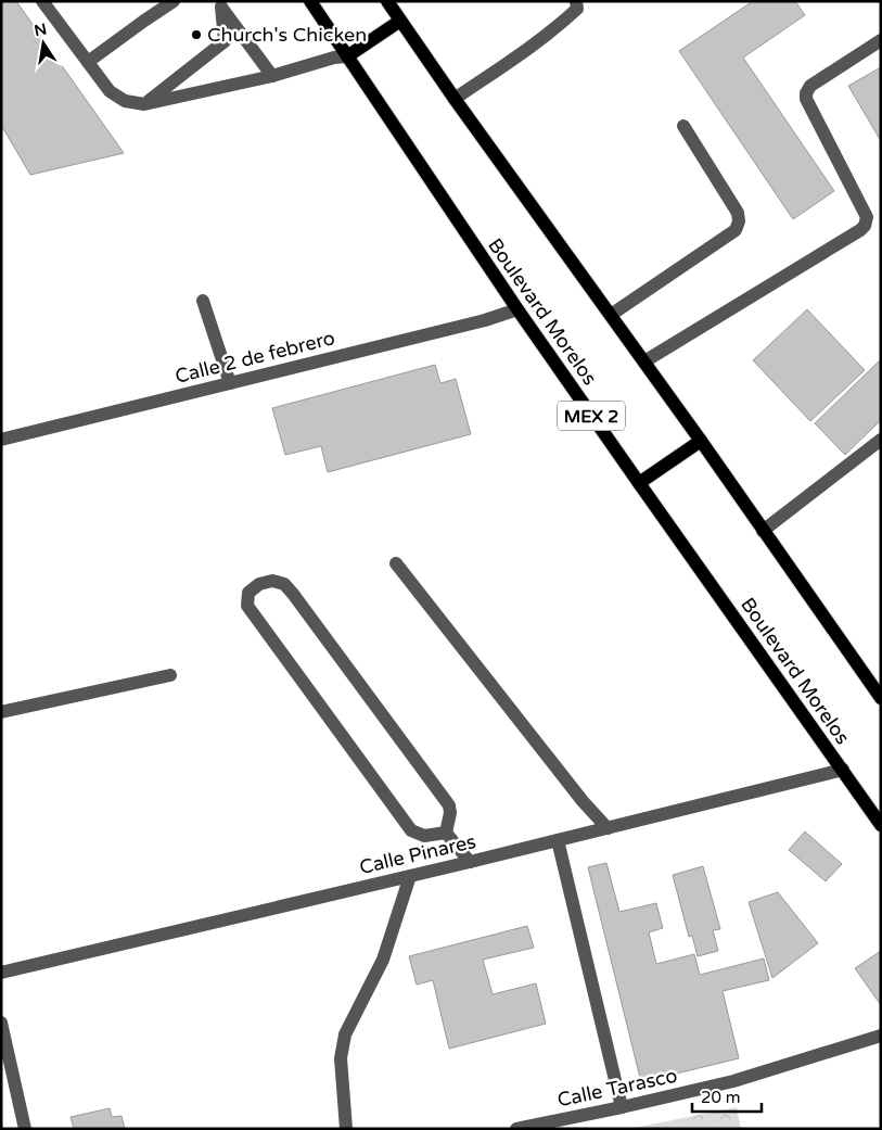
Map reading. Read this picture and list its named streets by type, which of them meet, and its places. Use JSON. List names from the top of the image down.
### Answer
{
  "streets": {
    "main road": ["Boulevard Morelos", "MEX 2"],
    "street": ["Calle 2 de febrero", "Calle Pinares", "Calle Tarasco"]
  },
  "crossings": [
    ["Boulevard Morelos", "Calle 2 de febrero"],
    ["Boulevard Morelos", "Calle Pinares"]
  ],
  "places": ["Church's Chicken"],
  "scale_bar": "20 m",
  "north": "top"
}
